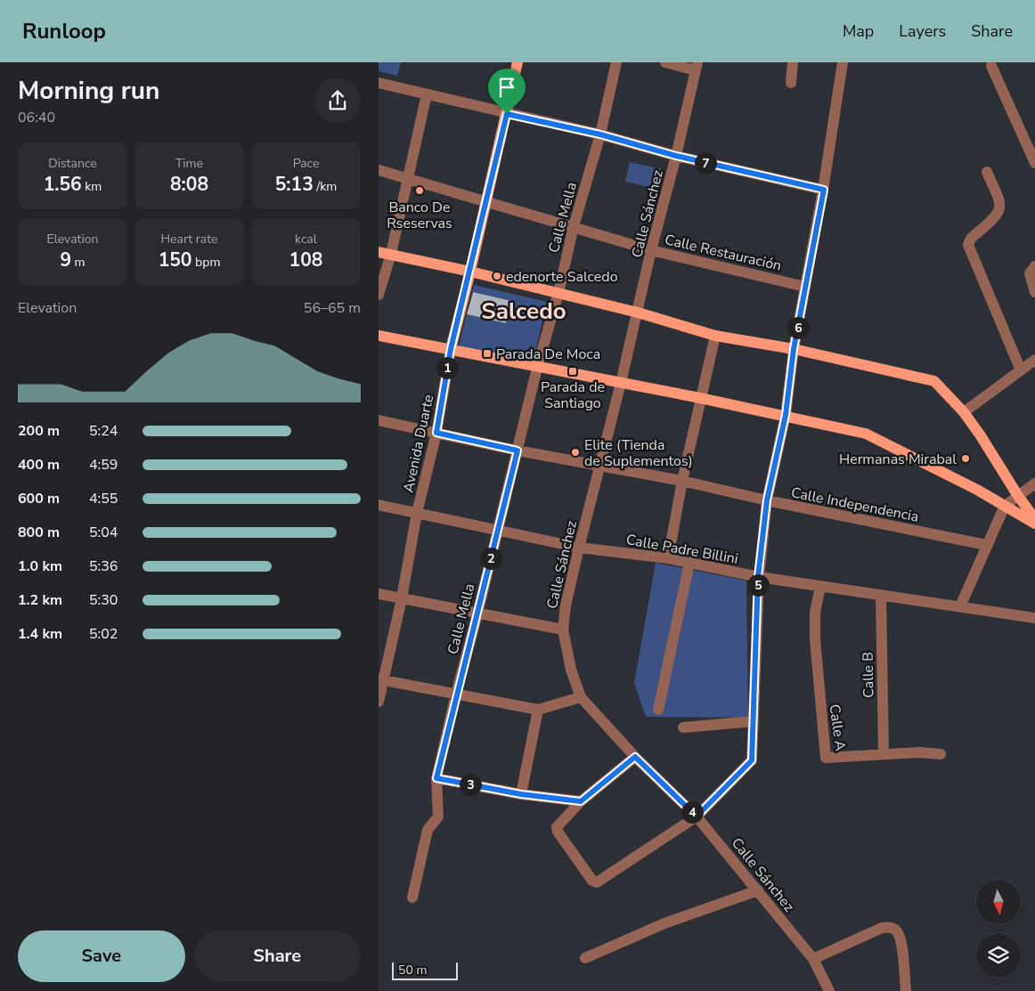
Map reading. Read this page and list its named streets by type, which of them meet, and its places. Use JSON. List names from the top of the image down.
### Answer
{
  "streets": {
    "main road": ["Avenida Duarte"],
    "street": [
      "Calle Sánchez",
      "Calle Mella",
      "Calle Restauración",
      "Calle Independencia",
      "Calle Padre Billini",
      "Calle B",
      "Calle A"
    ]
  },
  "crossings": [
    ["Calle Sánchez", "Calle Restauración"],
    ["Calle Sánchez", "Calle Independencia"],
    ["Calle Sánchez", "Calle Padre Billini"],
    ["Calle Mella", "Calle Restauración"],
    ["Calle Mella", "Calle Independencia"],
    ["Calle Mella", "Calle Padre Billini"],
    ["Calle Restauración", "Avenida Duarte"],
    ["Avenida Duarte", "Calle Independencia"],
    ["Avenida Duarte", "Calle Padre Billini"],
    ["Calle Padre Billini", "Calle B"],
    ["Calle Padre Billini", "Calle A"],
    ["Calle B", "Calle A"]
  ],
  "districts": ["Salcedo"],
  "places": {
    "other": [
      "Banco De Rseservas",
      "edenorte Salcedo",
      "Elite (Tienda de Suplementos)",
      "Hermanas Mirabal"
    ],
    "transit": ["Parada De Moca", "Parada de Santiago"]
  },
  "scale_bar": "50 m",
  "north": "bottom",
  "page": {
    "header": "Runloop",
    "nav": ["Map", "Layers", "Share"],
    "heading": ["Morning run", "06:40"],
    "stats": [
      ["Distance", "1.56 km"],
      ["Time", "8:08"],
      ["Pace", "5:13 /km"],
      ["Elevation", "9 m"],
      ["Heart rate", "150 bpm"],
      ["kcal", "108"]
    ],
    "pins": [
      "7",
      "6",
      "1",
      "2",
      "5",
      "3",
      "4"
    ],
    "chart": ["Elevation", "56–65 m"],
    "list": [
      {
        "name": "200 m",
        "note": "5:24"
      },
      {
        "name": "400 m",
        "note": "4:59"
      },
      {
        "name": "600 m",
        "note": "4:55"
      },
      {
        "name": "800 m",
        "note": "5:04"
      },
      {
        "name": "1.0 km",
        "note": "5:36"
      },
      {
        "name": "1.2 km",
        "note": "5:30"
      },
      {
        "name": "1.4 km",
        "note": "5:02"
      }
    ],
    "buttons": ["Save", "Share"],
    "scale": "50 m"
  }
}
